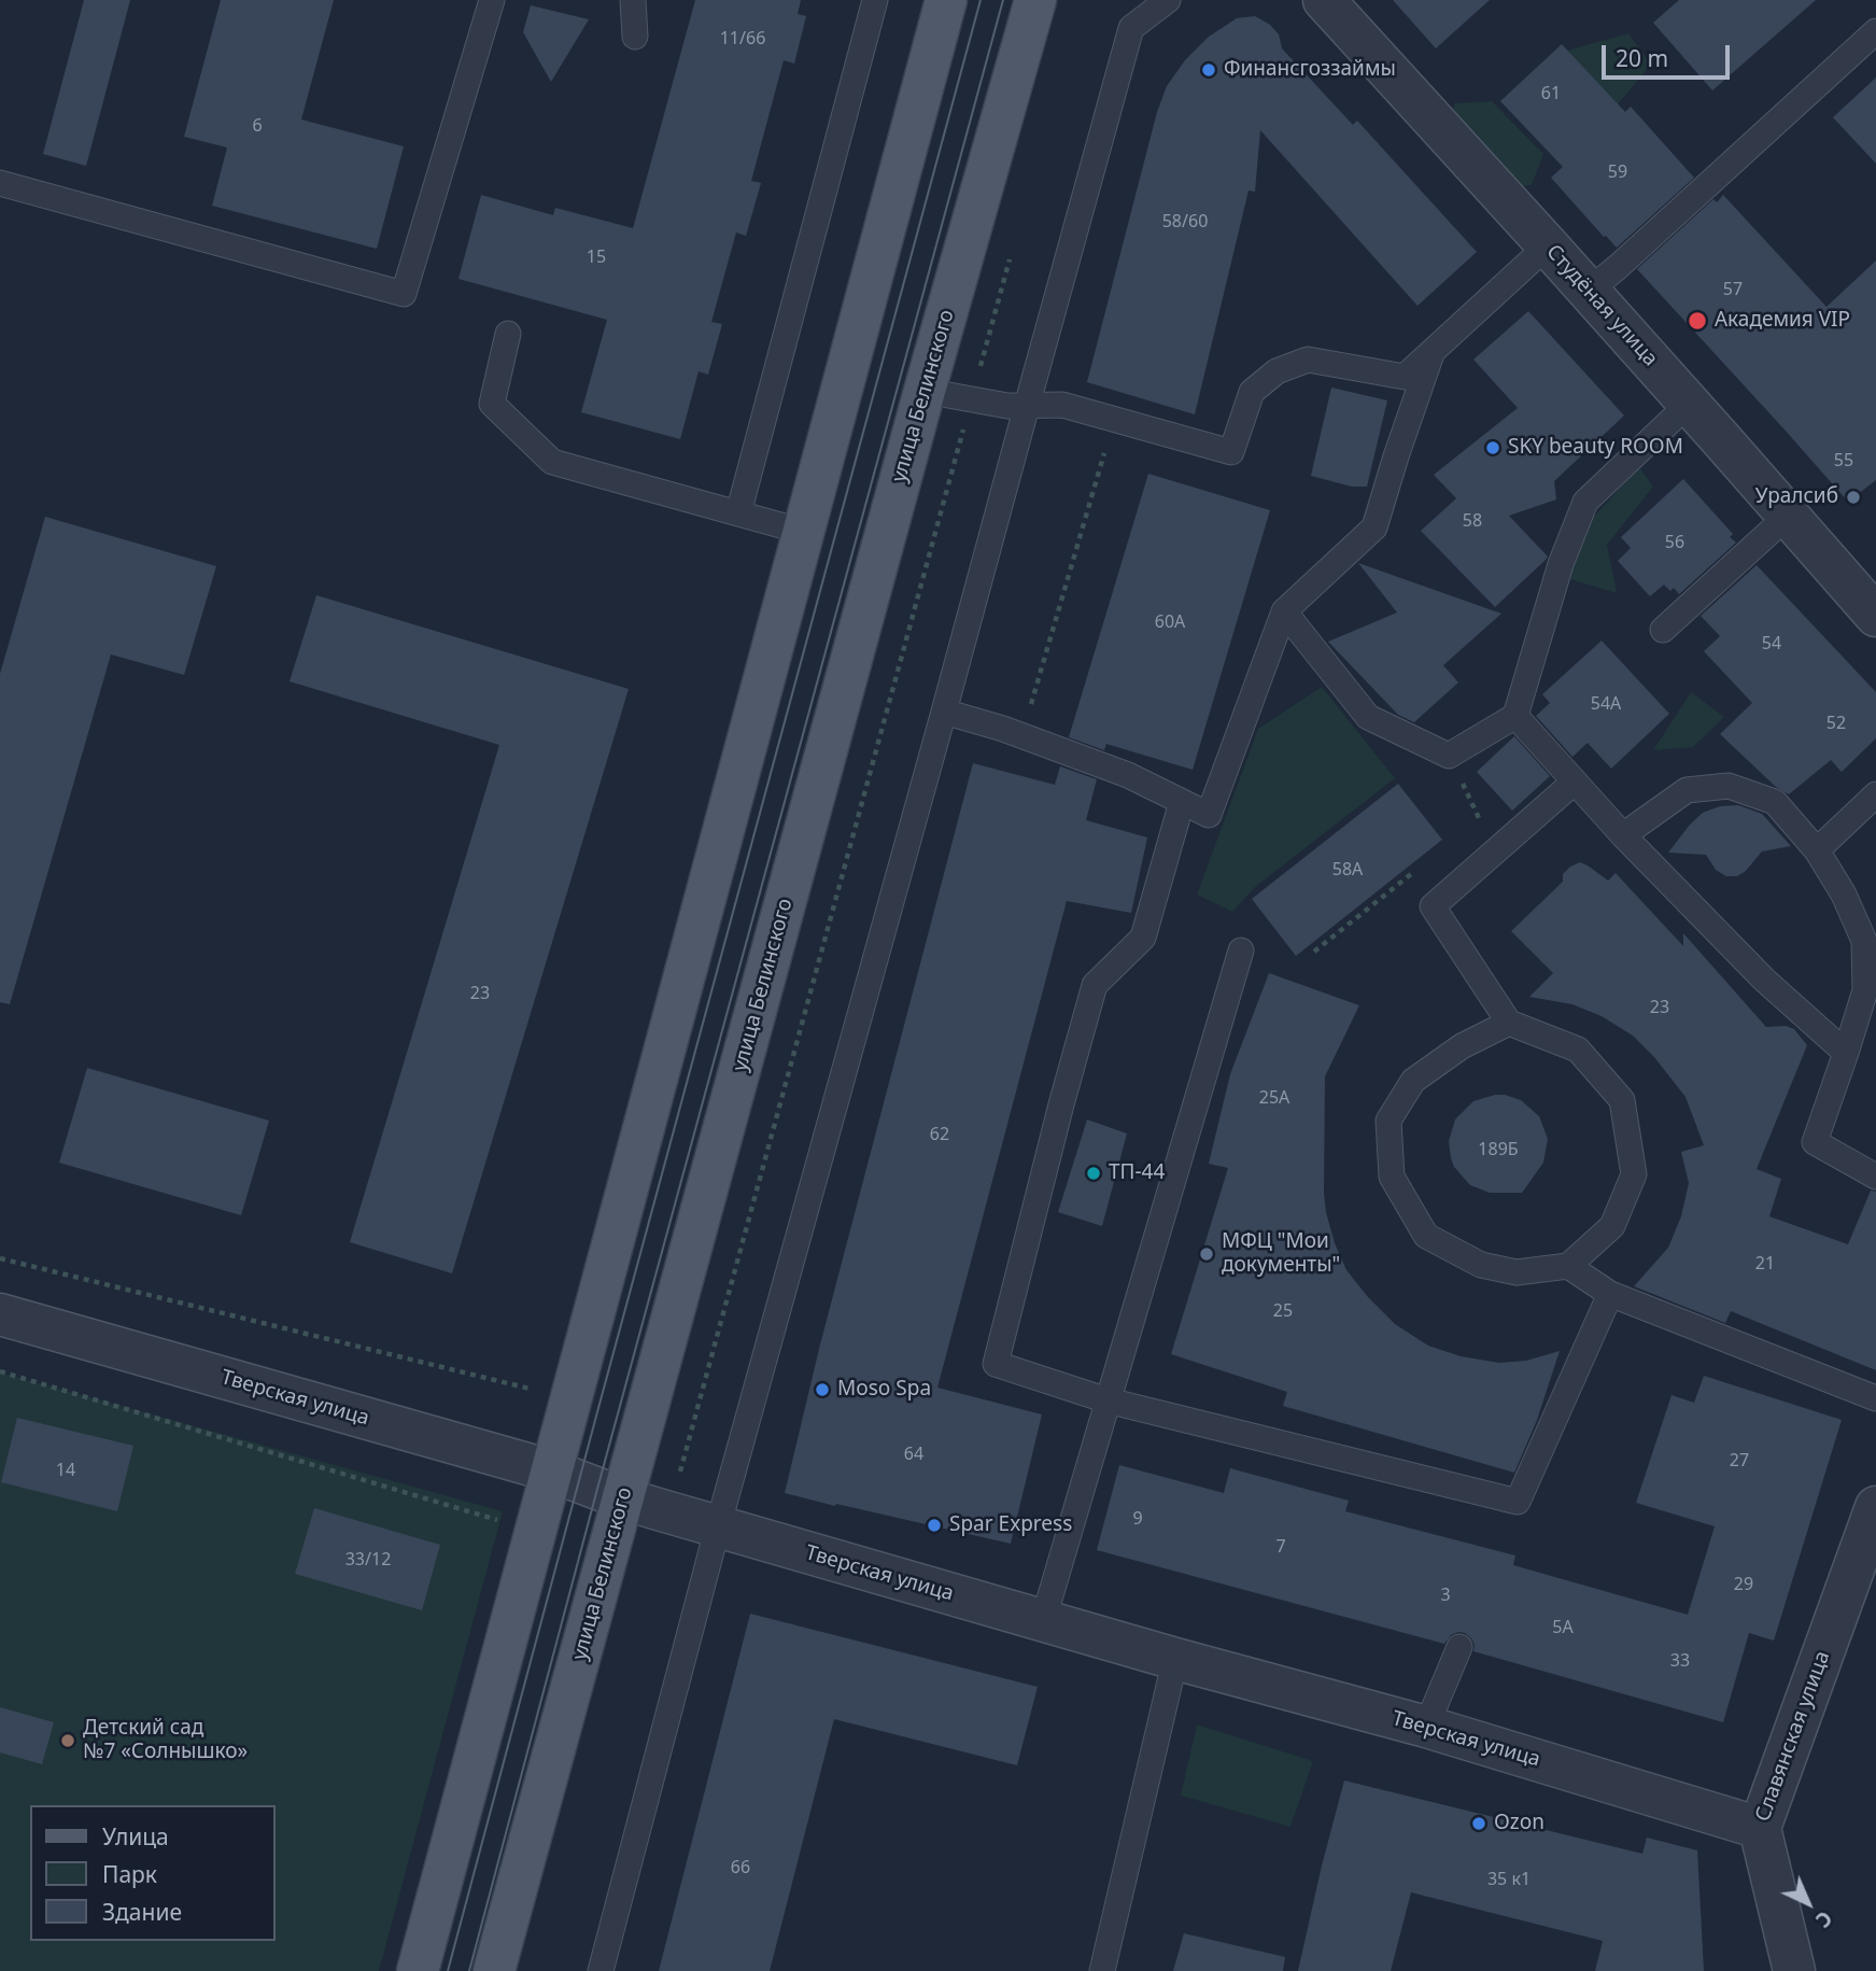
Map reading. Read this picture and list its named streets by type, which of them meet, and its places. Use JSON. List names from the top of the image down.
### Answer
{
  "streets": {
    "main road": ["улица Белинского"],
    "street": ["Студёная улица", "Тверская улица", "Славянская улица"]
  },
  "crossings": [
    ["улица Белинского", "Тверская улица"],
    ["Тверская улица", "Славянская улица"]
  ],
  "places": [
    "Финансгоззаймы",
    "Академия VIP",
    "SKY beauty ROOM",
    "Уралсиб",
    "ТП-44",
    "МФЦ \"Мои документы\"",
    "Moso Spa",
    "Spar Express",
    "Детский сад №7 «Солнышко»",
    "Ozon"
  ],
  "house_numbers": [
    "11/66",
    "61",
    "6",
    "59",
    "58/60",
    "15",
    "57",
    "55",
    "58",
    "56",
    "60А",
    "54",
    "54А",
    "52",
    "58А",
    "23",
    "23",
    "25А",
    "62",
    "189Б",
    "21",
    "25",
    "64",
    "27",
    "14",
    "9",
    "7",
    "33/12",
    "29",
    "3",
    "5А",
    "33",
    "66",
    "35 к1"
  ],
  "legend": ["Улица", "Парк", "Здание"],
  "scale_bar": "20 m",
  "north": "bottom right"
}
